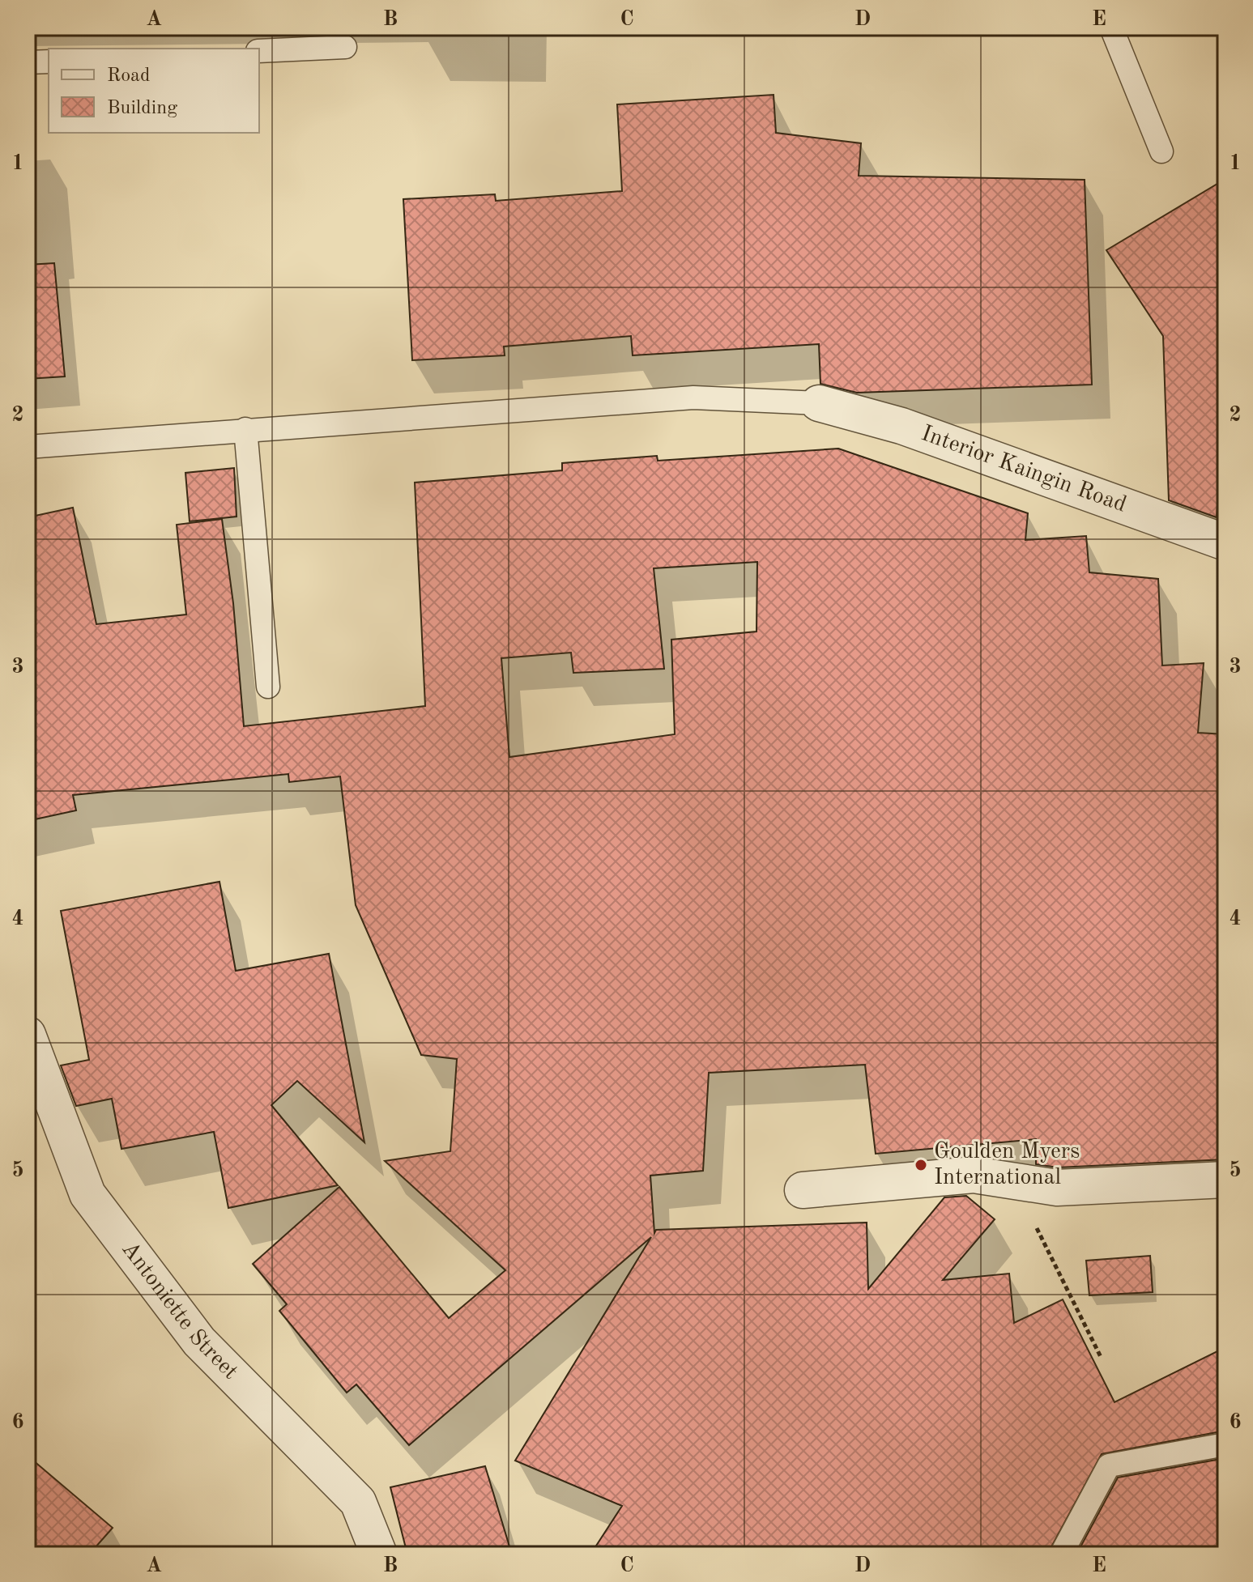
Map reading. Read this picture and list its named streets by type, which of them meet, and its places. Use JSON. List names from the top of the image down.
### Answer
{
  "streets": {
    "street": ["Interior Kaingin Road", "Antoniette Street"]
  },
  "places": ["Goulden Myers International"],
  "legend": ["Road", "Building"],
  "grid": {
    "columns": [
      "A",
      "B",
      "C",
      "D",
      "E"
    ],
    "rows": [
      "1",
      "2",
      "3",
      "4",
      "5",
      "6"
    ]
  }
}
